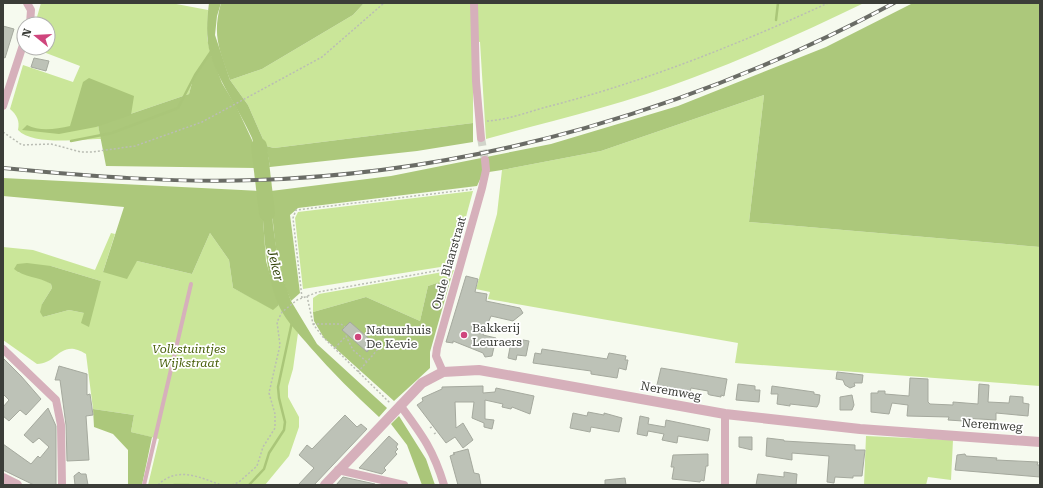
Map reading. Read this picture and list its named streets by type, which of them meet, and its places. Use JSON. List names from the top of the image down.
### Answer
{
  "streets": {
    "street": ["Oude Blaarstraat", "Neremweg"]
  },
  "crossings": [
    ["Oude Blaarstraat", "Neremweg"]
  ],
  "water": ["Jeker"],
  "parks": ["Volkstuintjes Wijkstraat"],
  "places": ["Bakkerij Leuraers", "Natuurhuis De Kevie"],
  "north": "left"
}
